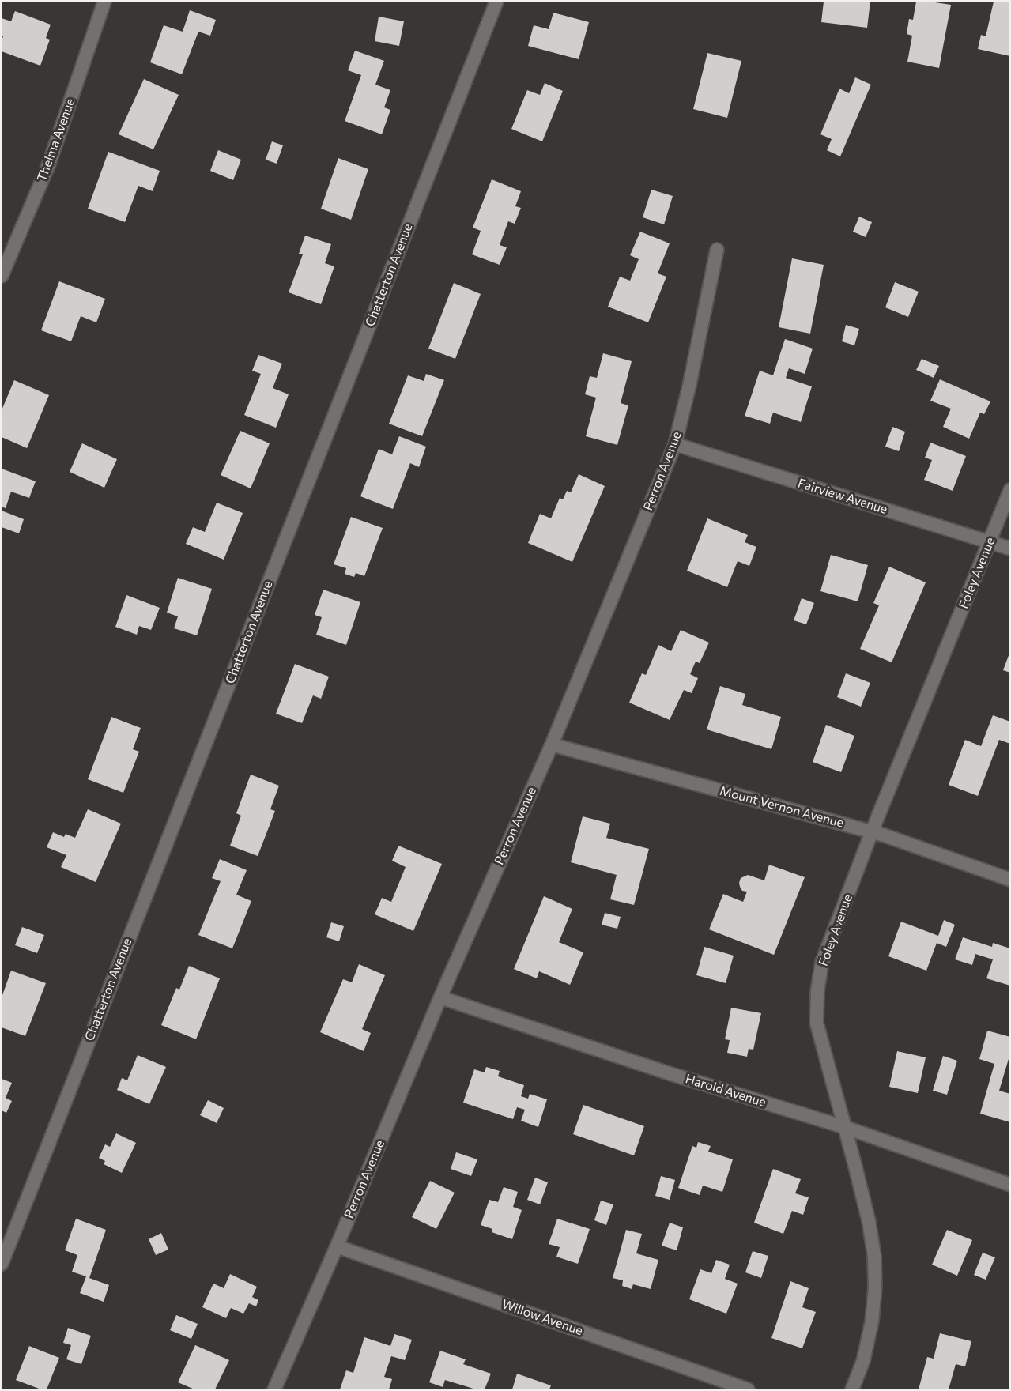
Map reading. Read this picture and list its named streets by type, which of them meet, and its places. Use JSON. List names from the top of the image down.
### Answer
{
  "streets": {
    "street": [
      "Thelma Avenue",
      "Chatterton Avenue",
      "Perron Avenue",
      "Fairview Avenue",
      "Foley Avenue",
      "Mount Vernon Avenue",
      "Harold Avenue",
      "Willow Avenue"
    ]
  },
  "crossings": [
    ["Perron Avenue", "Fairview Avenue"],
    ["Perron Avenue", "Mount Vernon Avenue"],
    ["Perron Avenue", "Harold Avenue"],
    ["Perron Avenue", "Willow Avenue"],
    ["Fairview Avenue", "Foley Avenue"],
    ["Foley Avenue", "Mount Vernon Avenue"],
    ["Foley Avenue", "Harold Avenue"]
  ]
}
